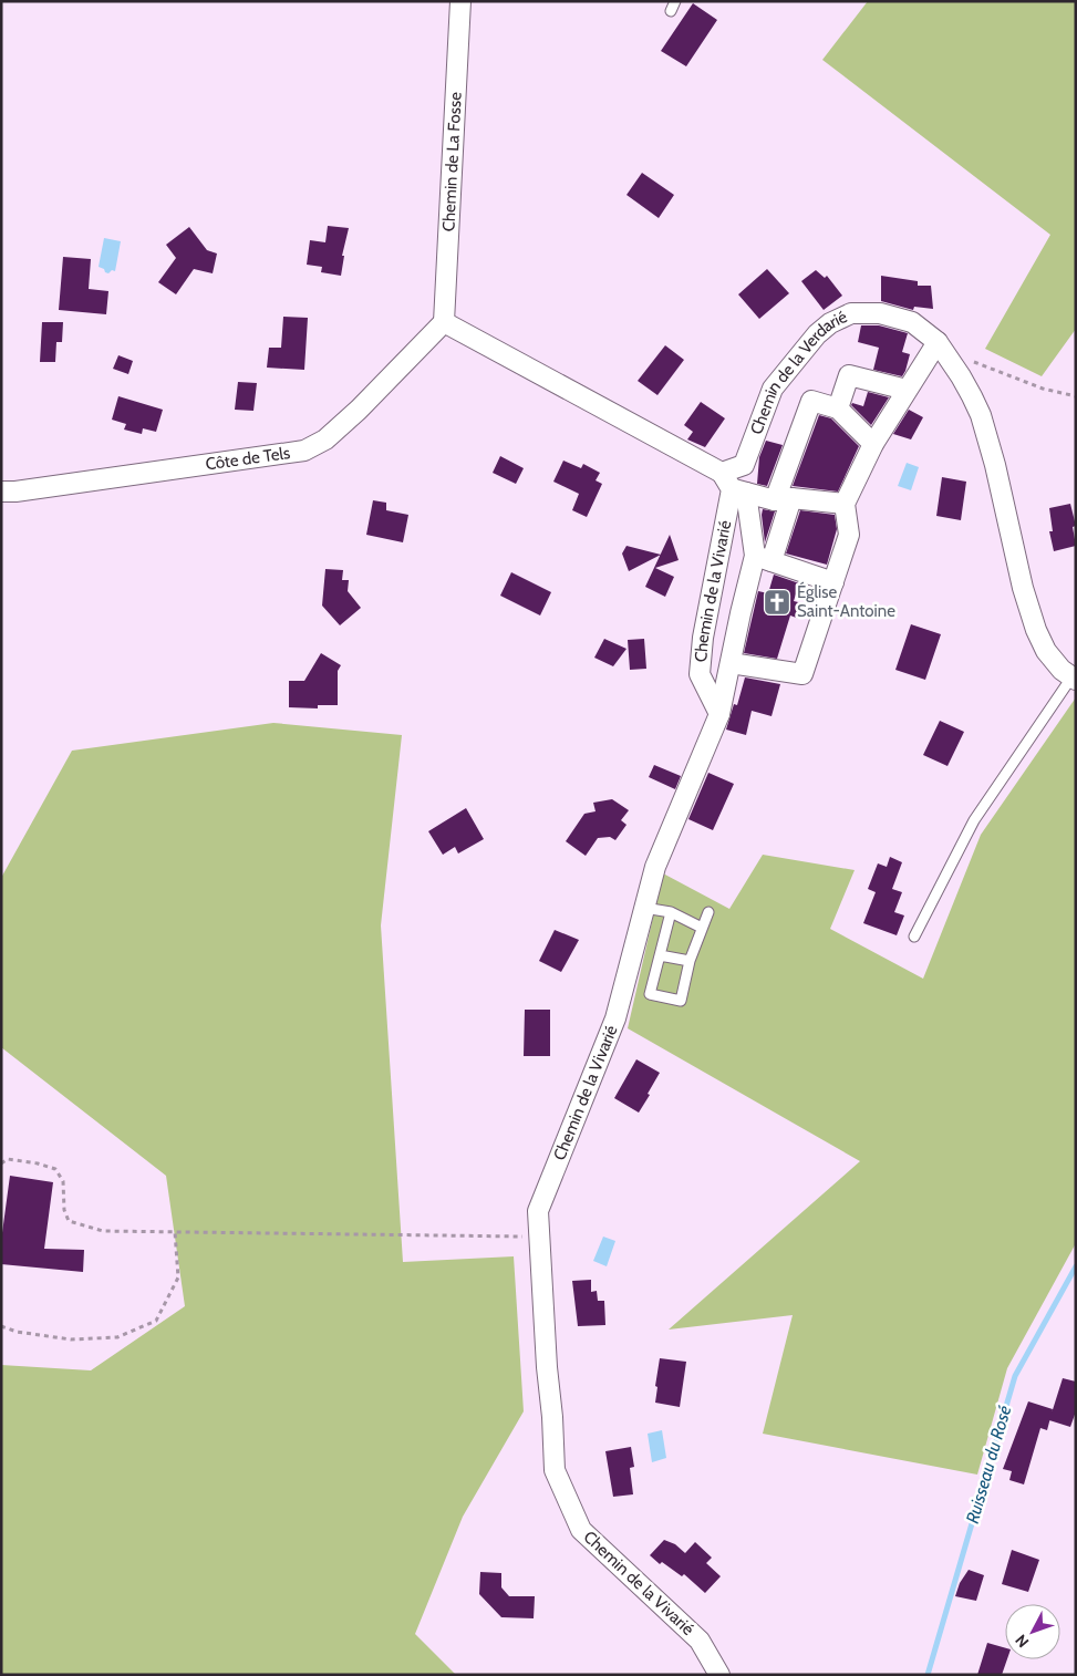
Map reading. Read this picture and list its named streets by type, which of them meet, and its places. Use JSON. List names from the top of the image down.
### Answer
{
  "streets": {
    "street": [
      "Chemin de La Fosse",
      "Chemin de la Verdarié",
      "Côte de Tels",
      "Chemin de la Vivarié"
    ]
  },
  "crossings": [
    ["Chemin de La Fosse", "Côte de Tels"],
    ["Chemin de la Verdarié", "Chemin de la Vivarié"]
  ],
  "water": ["Ruisseau du Rosé"],
  "places": {
    "church": ["Église Saint-Antoine"]
  },
  "north": "bottom left"
}
